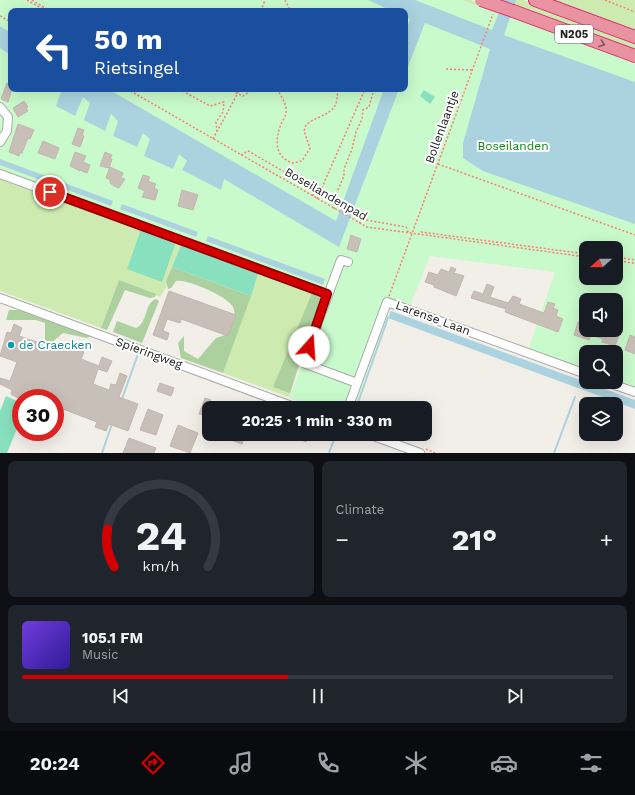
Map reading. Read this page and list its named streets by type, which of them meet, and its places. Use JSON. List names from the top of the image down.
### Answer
{
  "streets": {
    "highway": ["N205"],
    "street": ["Larense Laan", "Spieringweg"],
    "path": ["Bollenlaantje", "Boseilandenpad"]
  },
  "crossings": [
    ["Bollenlaantje", "Boseilandenpad"],
    ["Bollenlaantje", "Larense Laan"]
  ],
  "parks": ["Boseilanden"],
  "places": ["de Craecken"],
  "north": "left",
  "page": {
    "turn": ["50 m", "Rietsingel"],
    "limit": "30",
    "trip": "20:25 · 1 min · 330 m",
    "tile": "Climate",
    "heat": ["−", "21°", "+"],
    "song": ["105.1 FM", "Music"],
    "tabs": "20:24",
    "gauge": ["24", "km/h"]
  }
}
